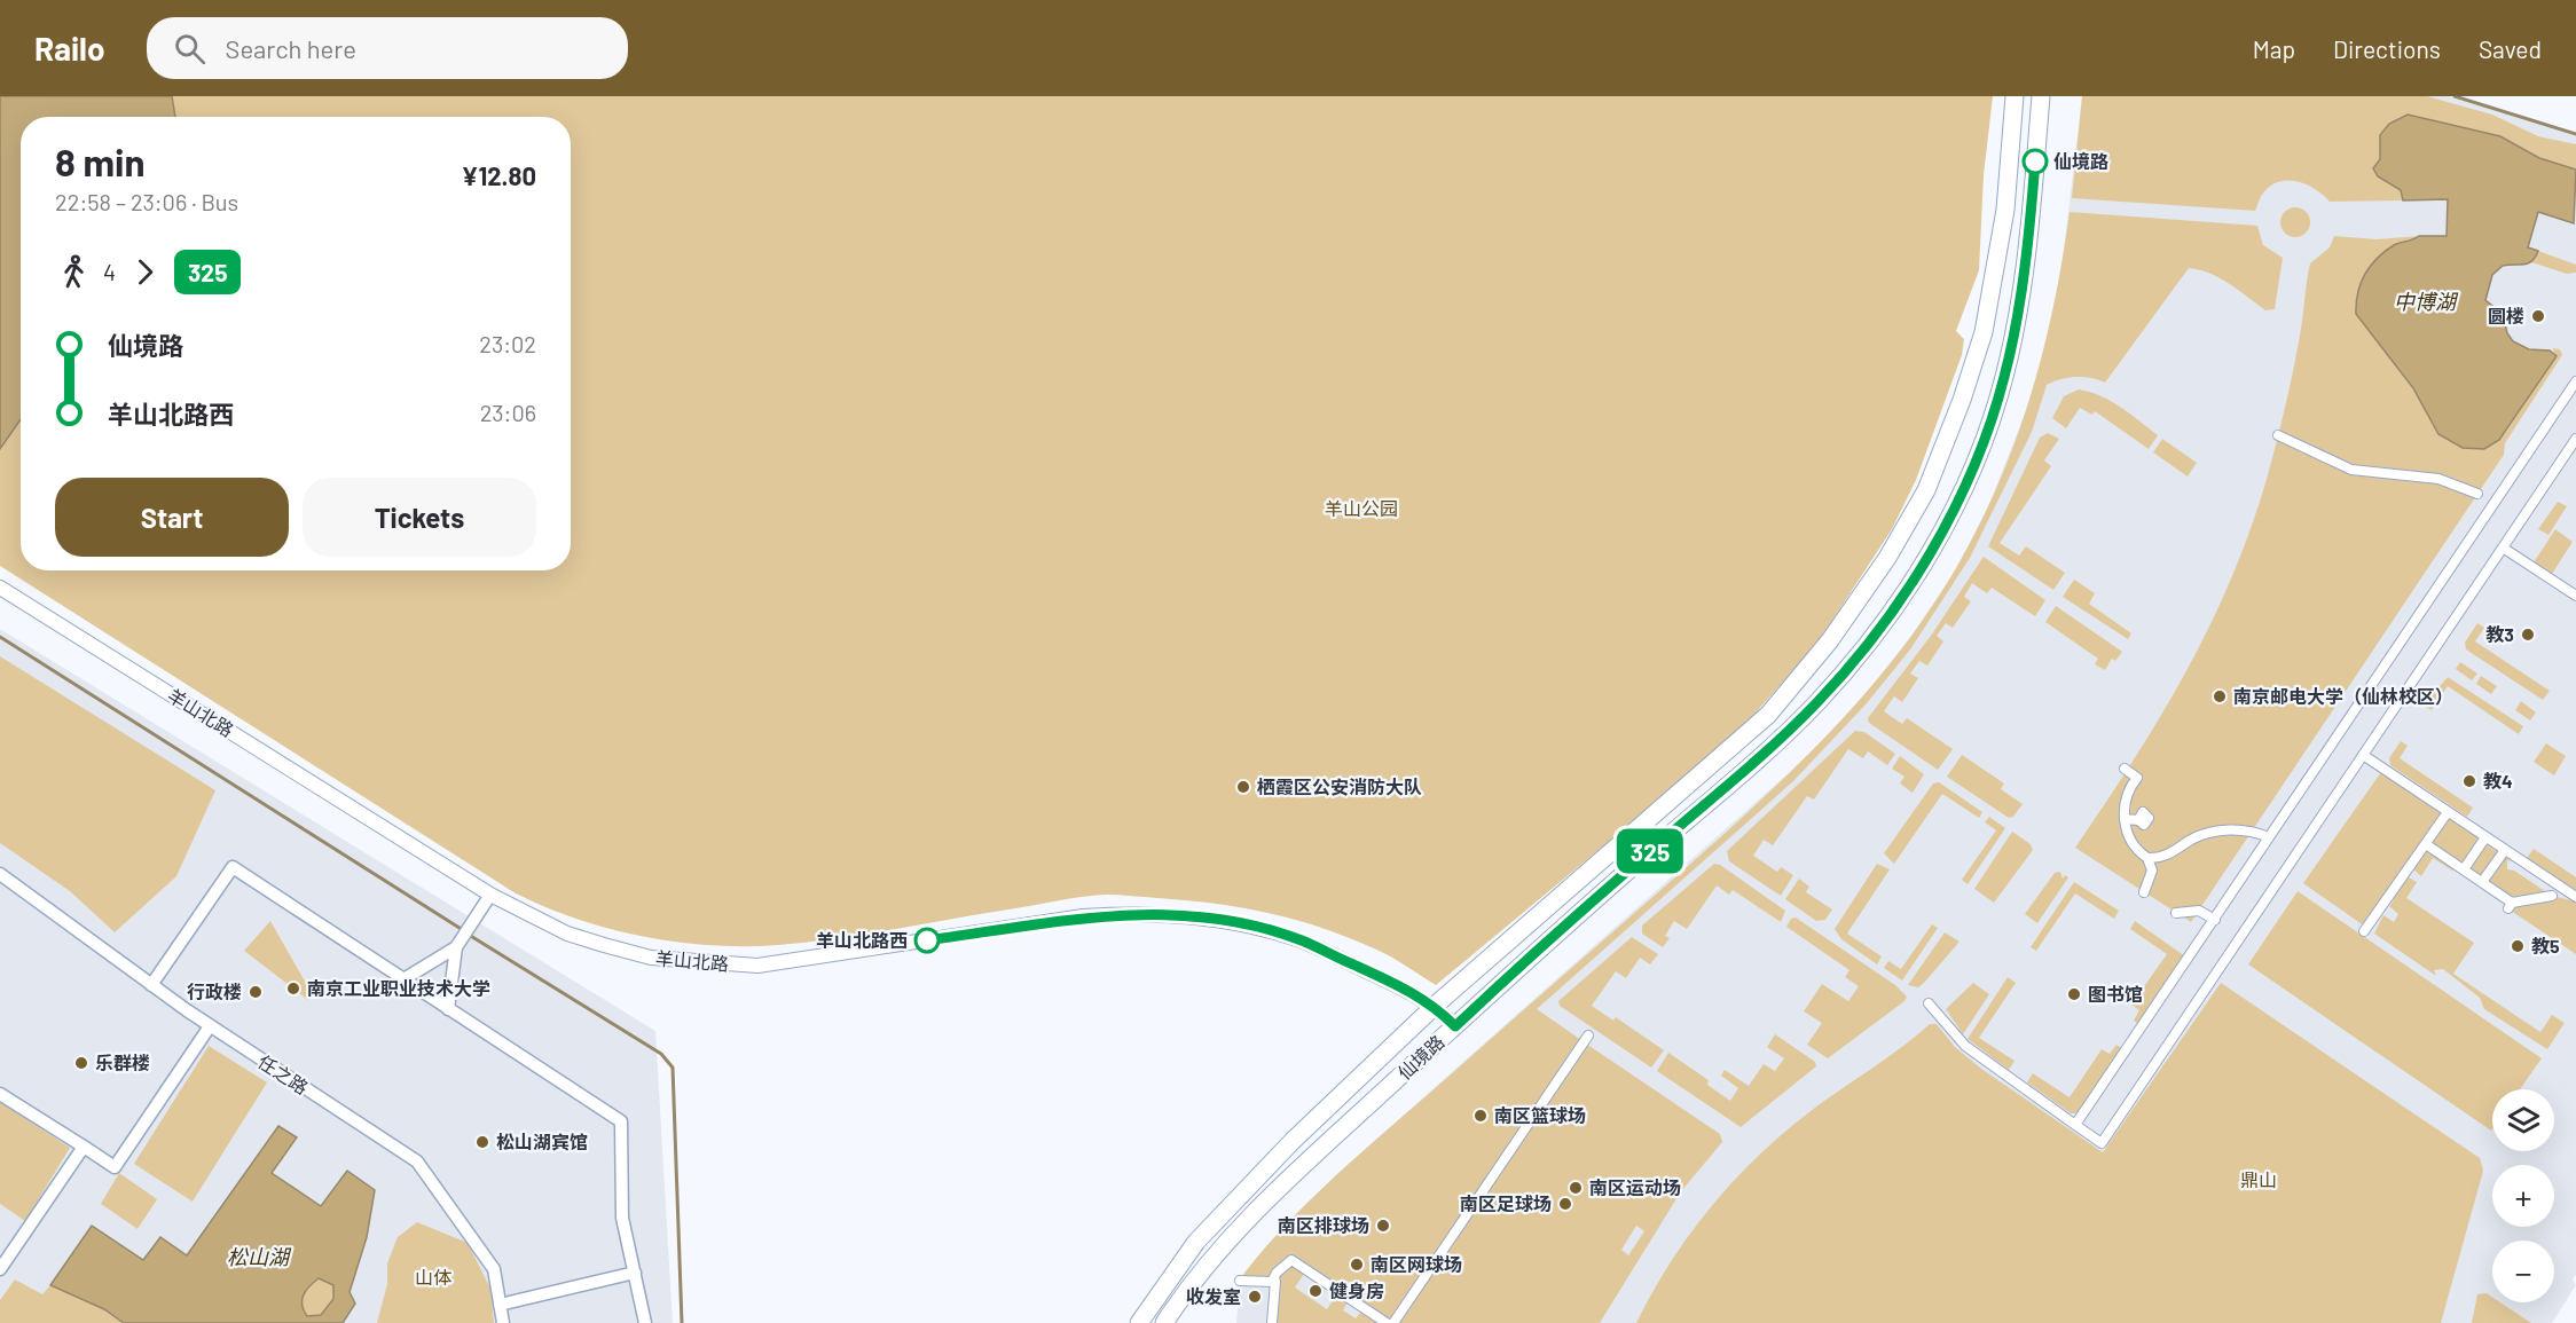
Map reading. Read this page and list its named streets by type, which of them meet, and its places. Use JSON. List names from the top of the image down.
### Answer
{
  "streets": {
    "main road": ["仙境路"],
    "street": ["羊山北路", "任之路"]
  },
  "crossings": [
    ["羊山北路", "仙境路"]
  ],
  "water": ["中博湖", "松山湖"],
  "parks": ["羊山公园", "鼎山", "山体"],
  "places": [
    "仙境路",
    "圆楼",
    "教3",
    "南京邮电大学（仙林校区）",
    "教4",
    "栖霞区公安消防大队",
    "羊山北路西",
    "教5",
    "南京工业职业技术大学",
    "行政楼",
    "图书馆",
    "乐群楼",
    "南区篮球场",
    "松山湖宾馆",
    "南区运动场",
    "南区足球场",
    "南区排球场",
    "南区网球场",
    "健身房",
    "收发室"
  ],
  "lines": ["bus line 325"],
  "page": {
    "header": "Railo",
    "search": "Search here",
    "nav": ["Map", "Directions", "Saved"],
    "on_map": "325",
    "heading": ["8 min", "22:58 – 23:06 · Bus", "¥12.80"],
    "legs": ["4", "325"],
    "list": [
      {
        "name": "仙境路",
        "value": "23:02"
      },
      {
        "name": "羊山北路西",
        "value": "23:06"
      }
    ],
    "buttons": ["Start", "Tickets"],
    "map_buttons": ["+", "−"]
  }
}
